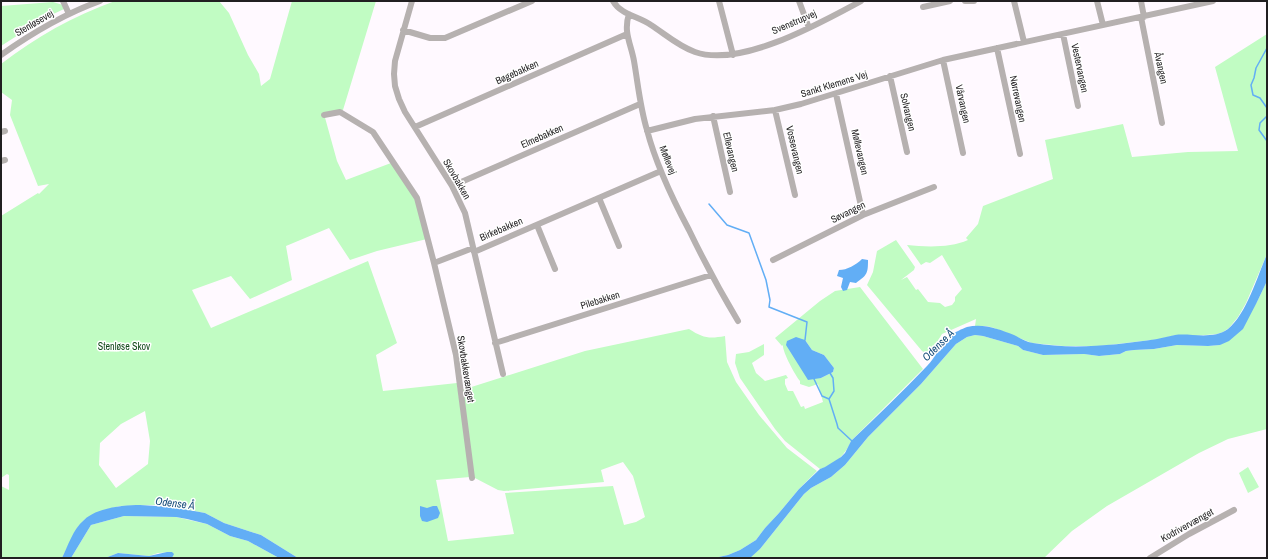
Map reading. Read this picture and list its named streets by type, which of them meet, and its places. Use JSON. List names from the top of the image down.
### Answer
{
  "streets": {
    "street": [
      "Svenstrupvej",
      "Stenløsevej",
      "Vestervangen",
      "Åvangen",
      "Bøgebakken",
      "Sankt Klemens Vej",
      "Nørrevangen",
      "Vårvangen",
      "Solvangen",
      "Elmebakken",
      "Vossevangen",
      "Ellevangen",
      "Møllevangen",
      "Møllevej",
      "Skovbakken",
      "Søvangen",
      "Birkebakken",
      "Pilebakken",
      "Skovbakkevænget",
      "Kodrivervænget"
    ]
  },
  "crossings": [
    ["Svenstrupvej", "Møllevej"],
    ["Vestervangen", "Sankt Klemens Vej"],
    ["Åvangen", "Sankt Klemens Vej"],
    ["Bøgebakken", "Møllevej"],
    ["Bøgebakken", "Skovbakken"],
    ["Sankt Klemens Vej", "Nørrevangen"],
    ["Sankt Klemens Vej", "Vårvangen"],
    ["Sankt Klemens Vej", "Solvangen"],
    ["Sankt Klemens Vej", "Vossevangen"],
    ["Sankt Klemens Vej", "Ellevangen"],
    ["Sankt Klemens Vej", "Møllevangen"],
    ["Sankt Klemens Vej", "Møllevej"],
    ["Elmebakken", "Møllevej"],
    ["Elmebakken", "Skovbakken"],
    ["Møllevangen", "Søvangen"],
    ["Møllevej", "Birkebakken"],
    ["Møllevej", "Pilebakken"],
    ["Skovbakken", "Birkebakken"],
    ["Skovbakken", "Pilebakken"]
  ],
  "water": ["Odense Å"],
  "parks": ["Stenløse Skov"]
}
